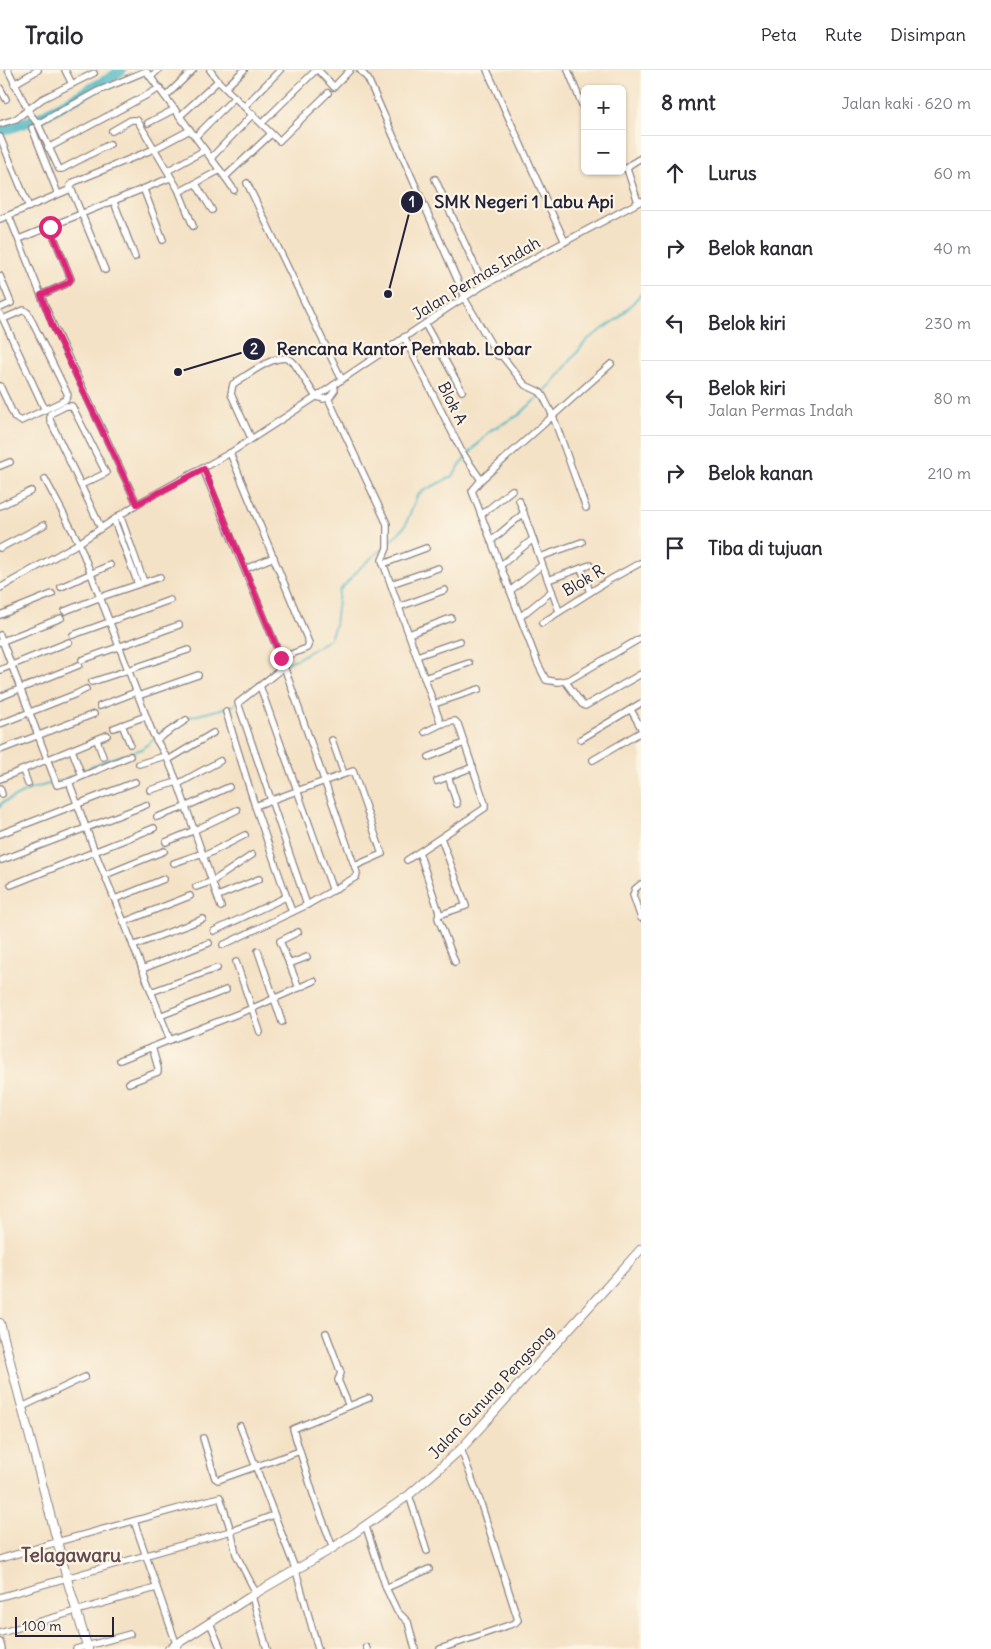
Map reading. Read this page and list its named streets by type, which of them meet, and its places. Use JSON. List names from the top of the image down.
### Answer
{
  "streets": {
    "street": [
      "Jalan Permas Indah",
      "Blok A",
      "Blok R",
      "Jalan Gunung Pengsong"
    ]
  },
  "crossings": [
    ["Jalan Permas Indah", "Blok A"]
  ],
  "districts": ["Telagawaru"],
  "places": ["SMK Negeri 1 Labu Api", "Rencana Kantor Pemkab. Lobar"],
  "scale_bar": "100 m",
  "page": {
    "header": "Trailo",
    "nav": ["Peta", "Rute", "Disimpan"],
    "heading": ["8 mnt", "Jalan kaki · 620 m"],
    "map_buttons": ["+", "−"],
    "list": [
      ["Lurus", "60 m"],
      ["Belok kanan", "40 m"],
      ["Belok kiri", "230 m"],
      ["Belok kiri", "Jalan Permas Indah", "80 m"],
      ["Belok kanan", "210 m"],
      "Tiba di tujuan"
    ],
    "scale": "100 m"
  }
}
